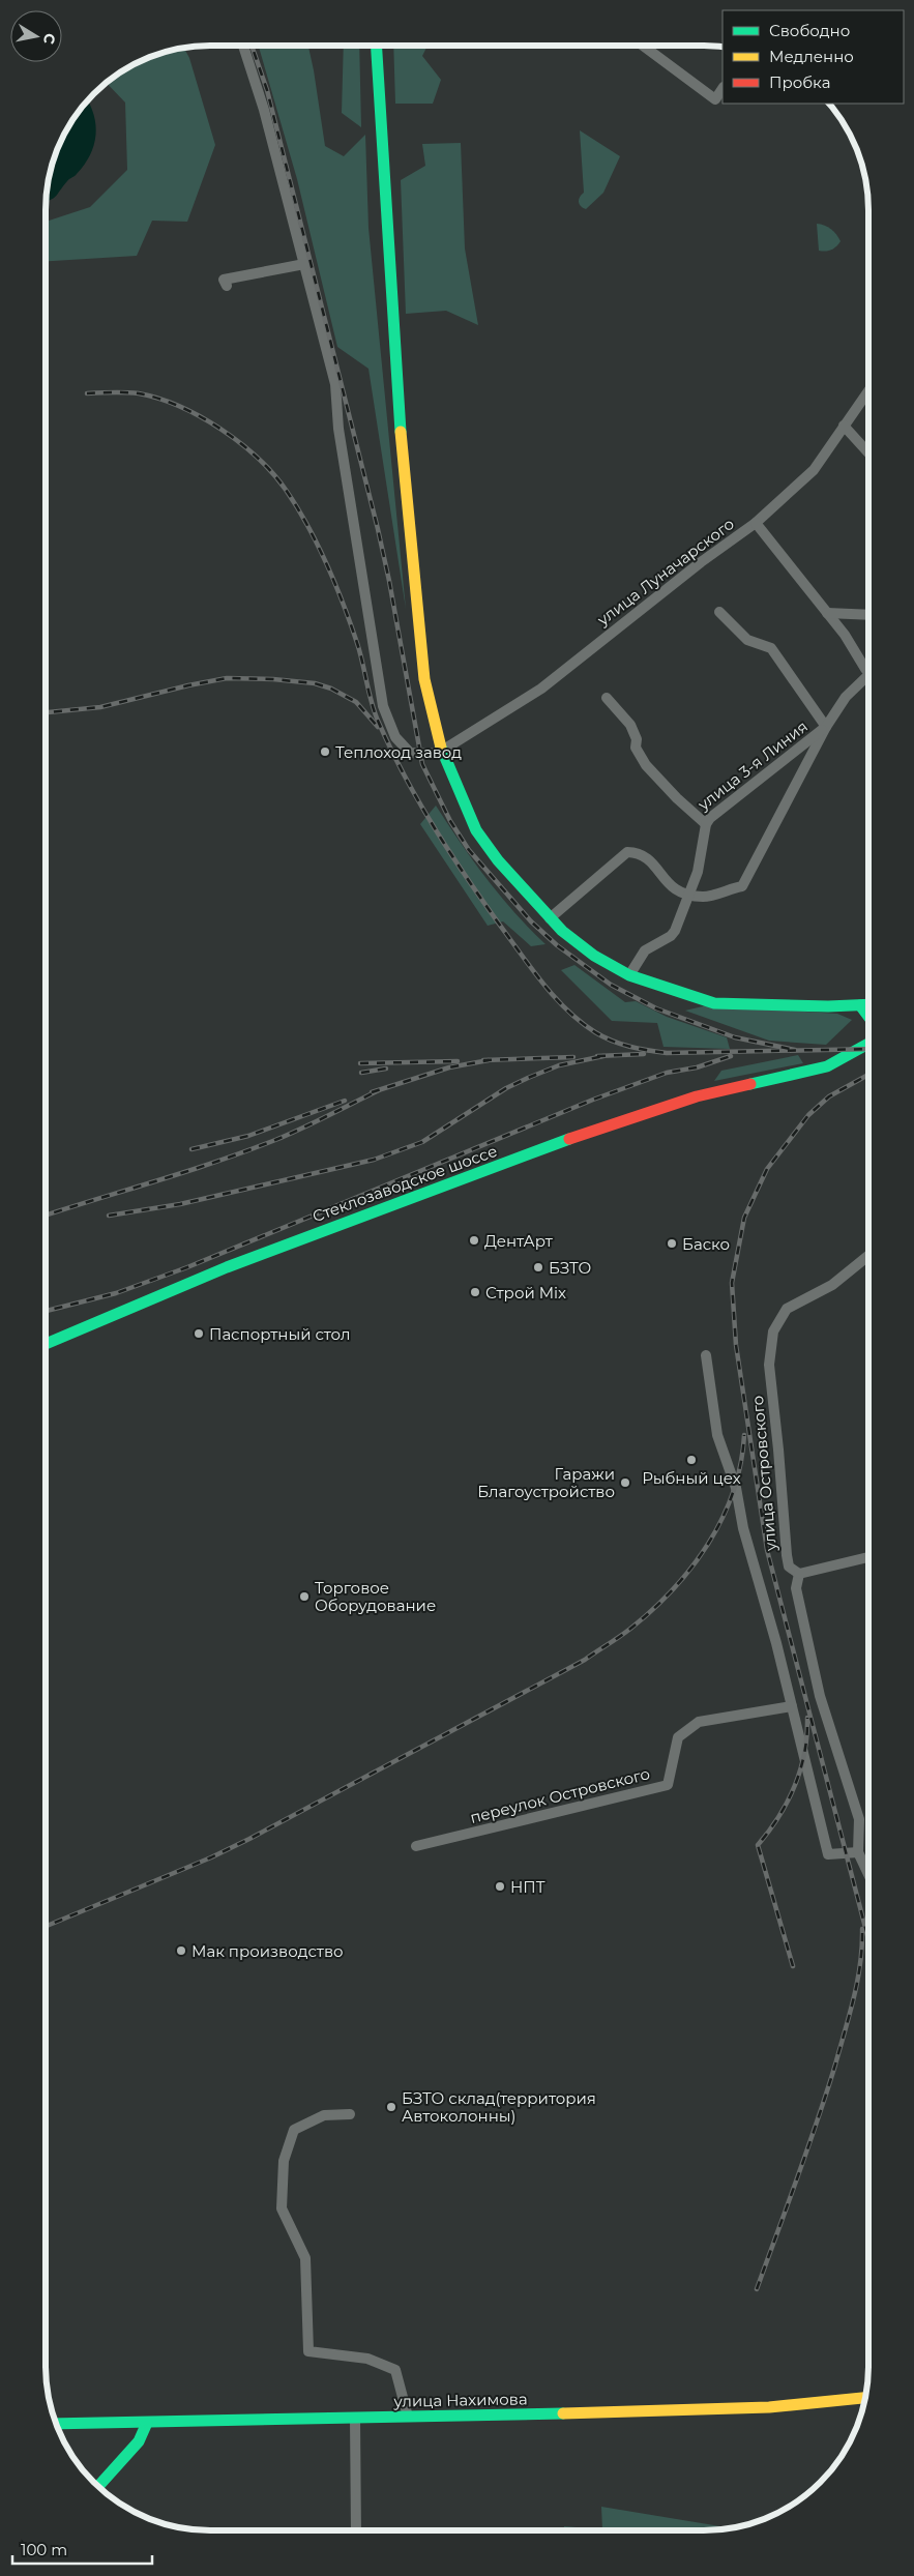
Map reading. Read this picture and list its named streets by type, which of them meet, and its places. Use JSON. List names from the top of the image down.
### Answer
{
  "streets": {
    "main road": ["Стеклозаводское шоссе", "улица Нахимова"],
    "street": [
      "улица Луначарского",
      "улица 3-я Линия",
      "улица Островского",
      "переулок Островского"
    ]
  },
  "crossings": [
    ["улица Луначарского", "улица 3-я Линия"]
  ],
  "places": [
    "Теплоход завод",
    "ДентАрт",
    "Баско",
    "БЗТО",
    "Строй Mix",
    "Паспортный стол",
    "Рыбный цех",
    "Гаражи Благоустройство",
    "Торговое Оборудование",
    "НПТ",
    "Мак производство",
    "БЗТО склад(территория Автоколонны)"
  ],
  "legend": ["Свободно", "Медленно", "Пробка"],
  "scale_bar": "100 m",
  "north": "right"
}
